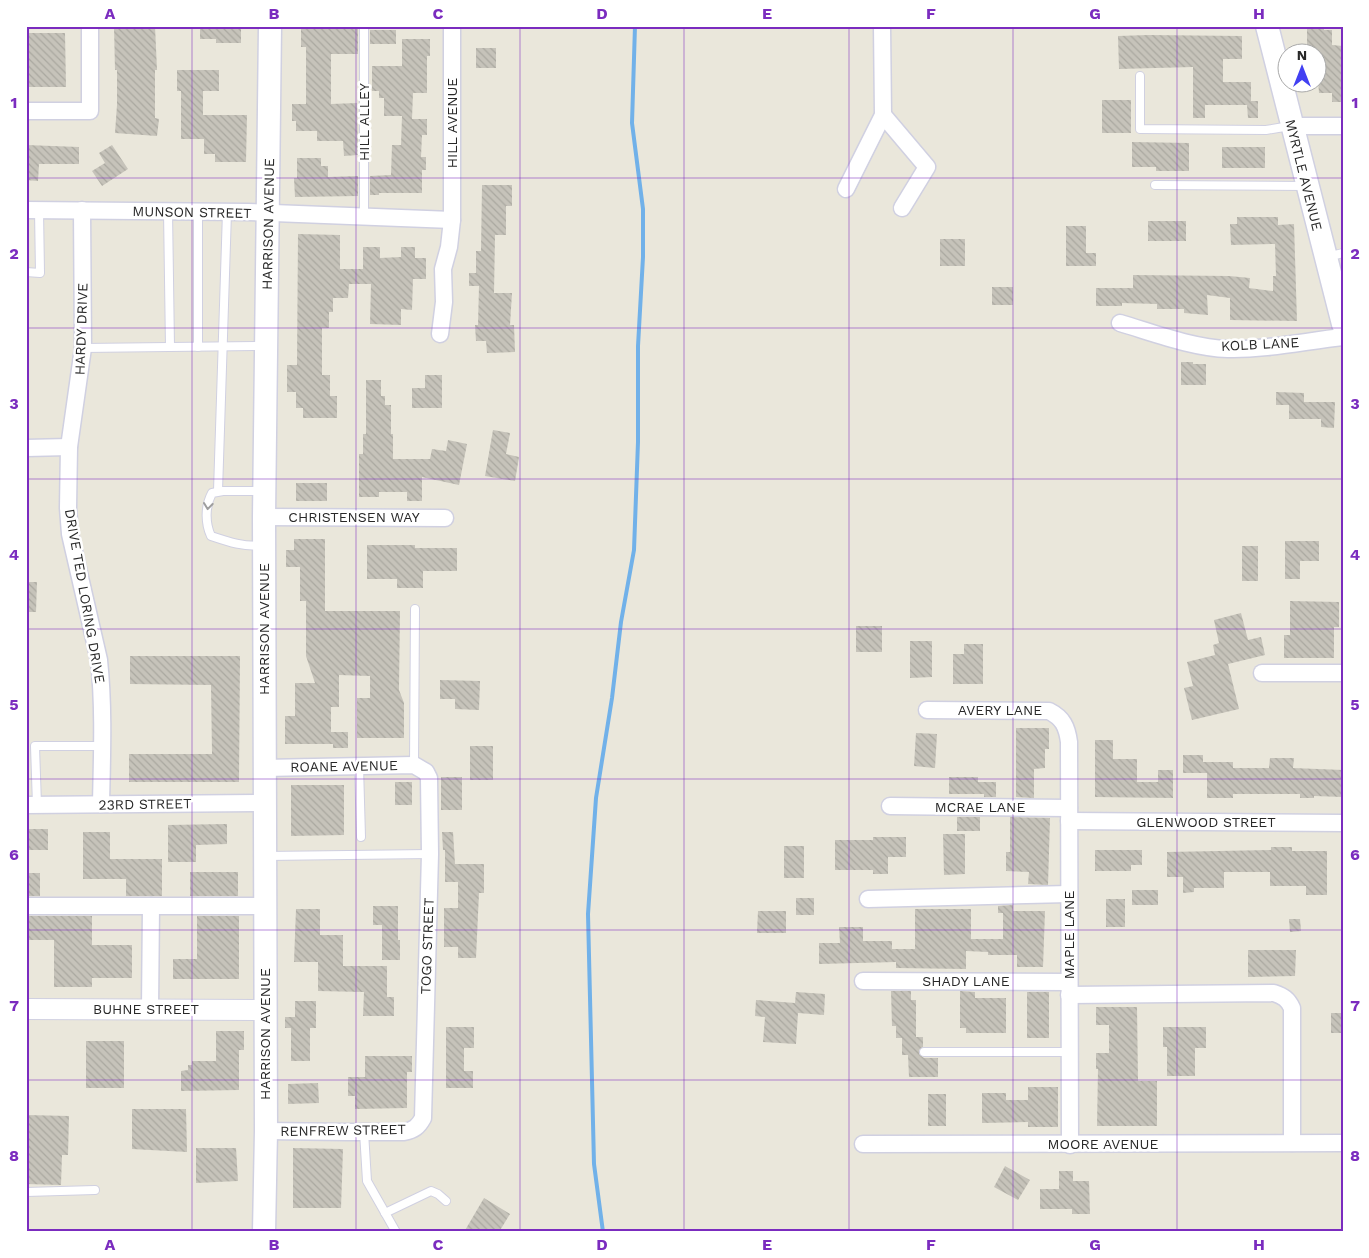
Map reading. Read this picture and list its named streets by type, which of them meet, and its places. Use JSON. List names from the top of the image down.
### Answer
{
  "streets": {
    "main road": ["MYRTLE AVENUE", "HARRISON AVENUE"],
    "street": [
      "HILL AVENUE",
      "MUNSON STREET",
      "HARDY DRIVE",
      "KOLB LANE",
      "CHRISTENSEN WAY",
      "DRIVE TED LORING DRIVE",
      "AVERY LANE",
      "ROANE AVENUE",
      "23RD STREET",
      "MCRAE LANE",
      "GLENWOOD STREET",
      "MAPLE LANE",
      "TOGO STREET",
      "SHADY LANE",
      "BUHNE STREET",
      "RENFREW STREET",
      "MOORE AVENUE"
    ],
    "lane": ["HILL ALLEY"]
  },
  "crossings": [
    ["HILL ALLEY", "MUNSON STREET"],
    ["HILL AVENUE", "MUNSON STREET"],
    ["MUNSON STREET", "HARRISON AVENUE"],
    ["MUNSON STREET", "HARDY DRIVE"],
    ["HARRISON AVENUE", "CHRISTENSEN WAY"],
    ["HARRISON AVENUE", "ROANE AVENUE"],
    ["HARRISON AVENUE", "23RD STREET"],
    ["HARRISON AVENUE", "BUHNE STREET"],
    ["HARRISON AVENUE", "RENFREW STREET"],
    ["HARDY DRIVE", "DRIVE TED LORING DRIVE"],
    ["DRIVE TED LORING DRIVE", "23RD STREET"],
    ["AVERY LANE", "MAPLE LANE"],
    ["ROANE AVENUE", "TOGO STREET"],
    ["MCRAE LANE", "GLENWOOD STREET"],
    ["MCRAE LANE", "MAPLE LANE"],
    ["GLENWOOD STREET", "MAPLE LANE"],
    ["MAPLE LANE", "SHADY LANE"],
    ["MAPLE LANE", "MOORE AVENUE"],
    ["TOGO STREET", "RENFREW STREET"],
    ["SHADY LANE", "MOORE AVENUE"]
  ],
  "north": "top",
  "grid": {
    "columns": [
      "A",
      "B",
      "C",
      "D",
      "E",
      "F",
      "G",
      "H"
    ],
    "rows": [
      "1",
      "2",
      "3",
      "4",
      "5",
      "6",
      "7",
      "8"
    ]
  }
}
